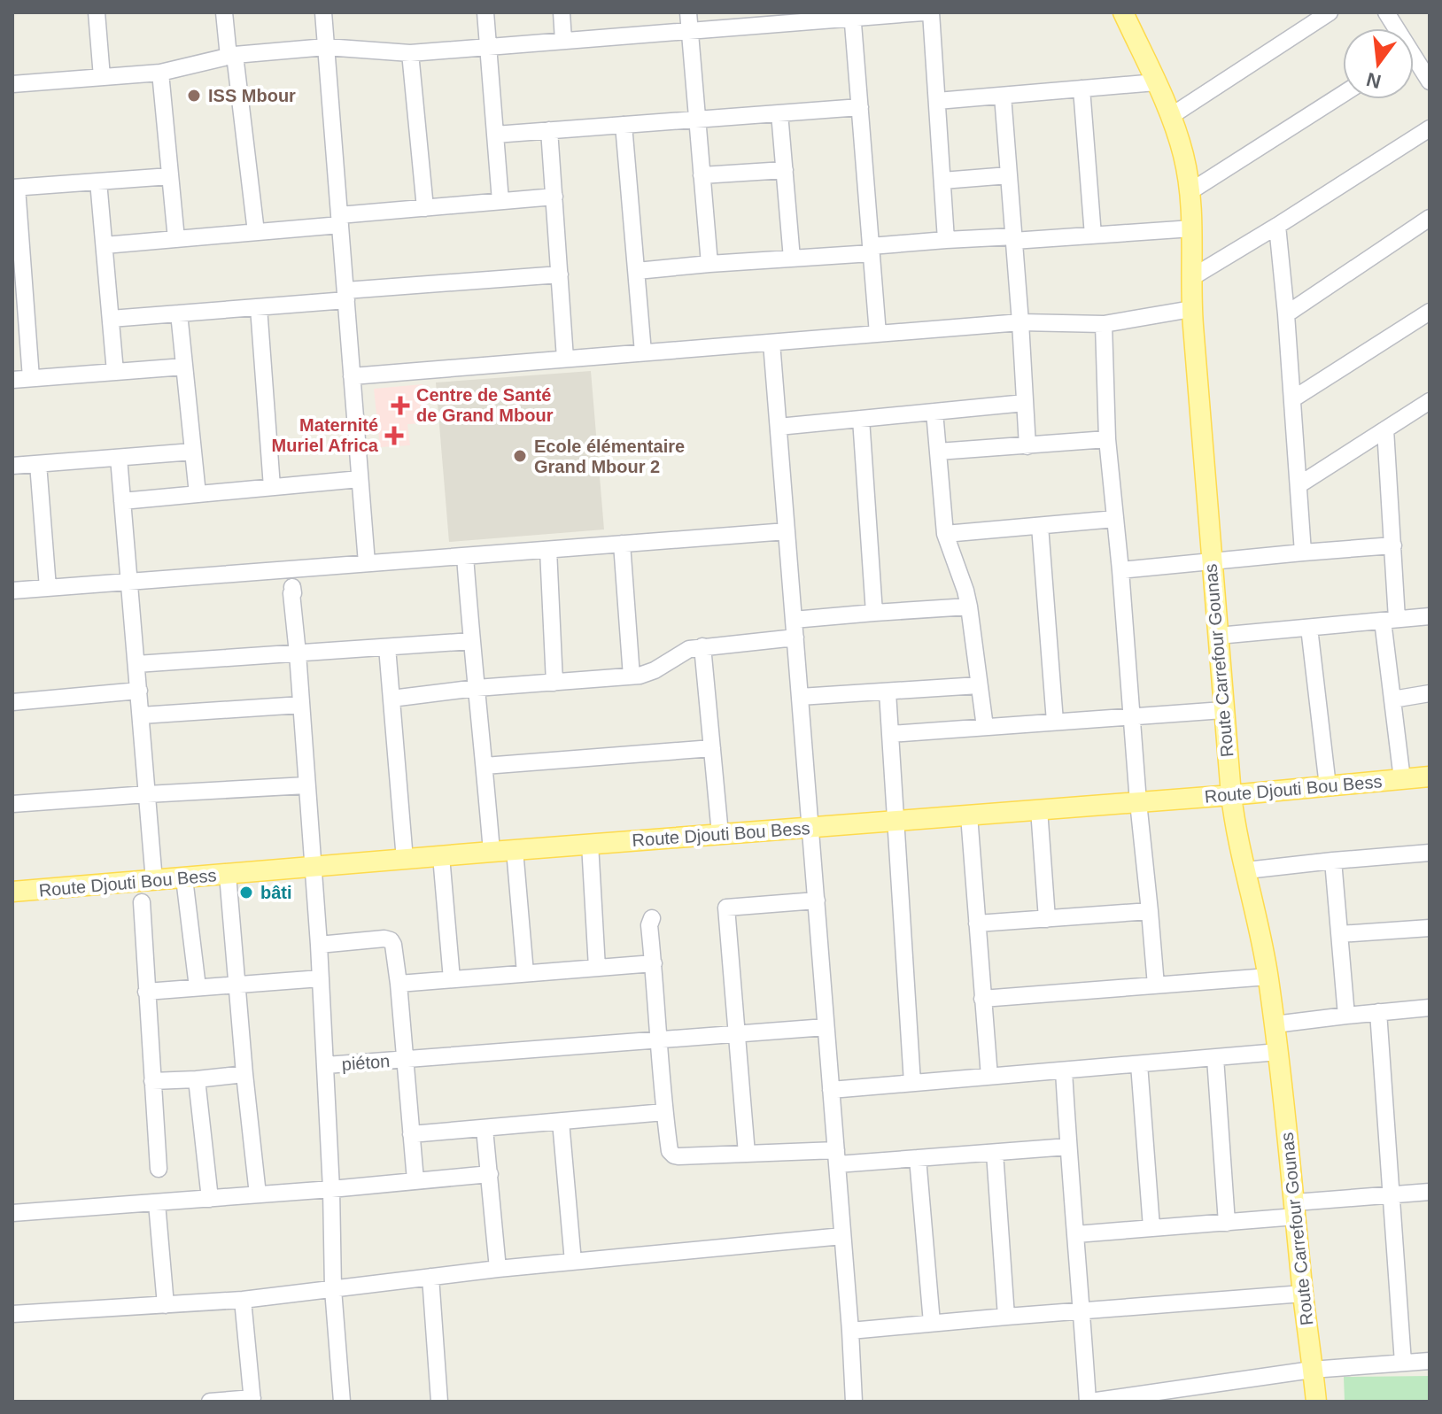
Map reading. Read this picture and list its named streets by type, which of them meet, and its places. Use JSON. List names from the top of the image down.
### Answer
{
  "streets": {
    "main road": ["Route Carrefour Gounas", "Route Djouti Bou Bess"],
    "street": ["piéton"]
  },
  "crossings": [
    ["Route Carrefour Gounas", "Route Djouti Bou Bess"]
  ],
  "places": {
    "other": ["ISS Mbour", "Ecole élémentaire Grand Mbour 2", "bâti"],
    "health": ["Centre de Santé de Grand Mbour", "Maternité Muriel Africa"]
  },
  "north": "bottom"
}
